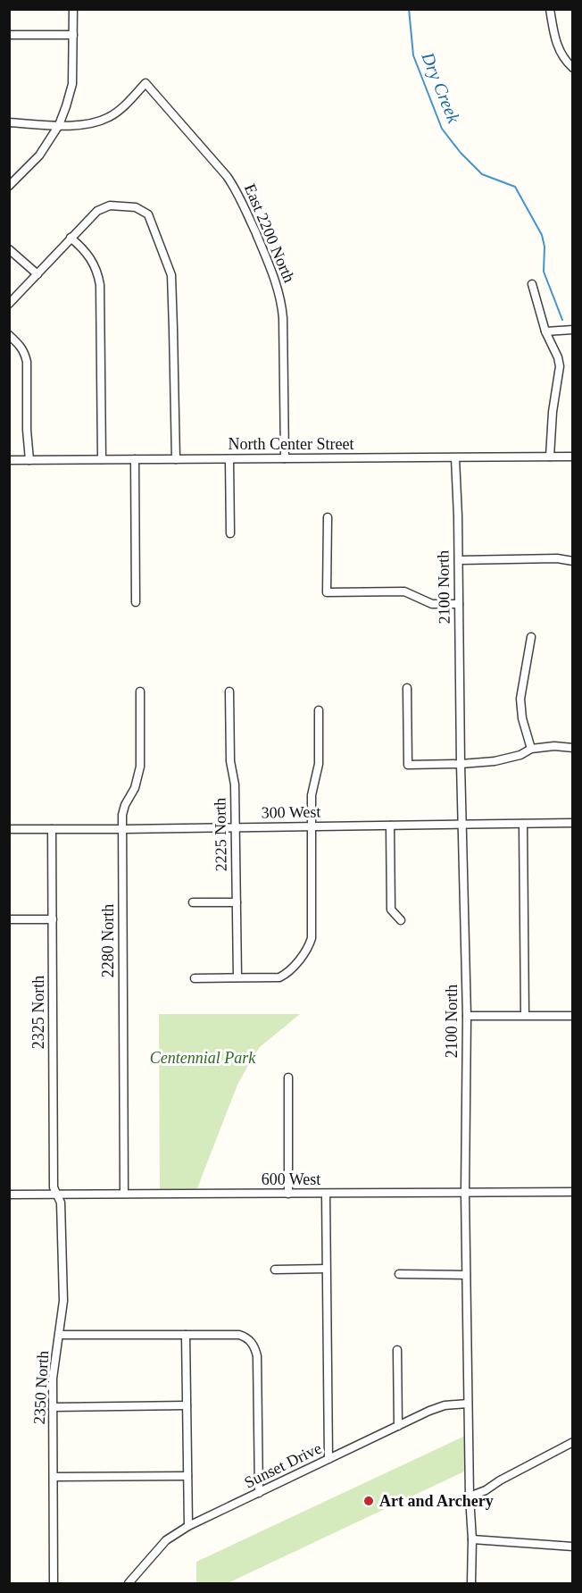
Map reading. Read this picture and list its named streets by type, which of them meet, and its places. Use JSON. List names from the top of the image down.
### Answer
{
  "streets": {
    "street": [
      "East 2200 North",
      "North Center Street",
      "2100 North",
      "300 West",
      "2225 North",
      "2280 North",
      "2325 North",
      "600 West",
      "2350 North",
      "Sunset Drive"
    ]
  },
  "crossings": [
    ["East 2200 North", "North Center Street"],
    ["North Center Street", "2100 North"],
    ["2100 North", "300 West"],
    ["2100 North", "600 West"],
    ["2100 North", "Sunset Drive"],
    ["300 West", "2225 North"],
    ["300 West", "2280 North"],
    ["300 West", "2325 North"],
    ["2280 North", "600 West"],
    ["2325 North", "600 West"],
    ["2325 North", "2350 North"],
    ["600 West", "2350 North"]
  ],
  "water": ["Dry Creek"],
  "parks": ["Centennial Park"],
  "places": ["Art and Archery"]
}
